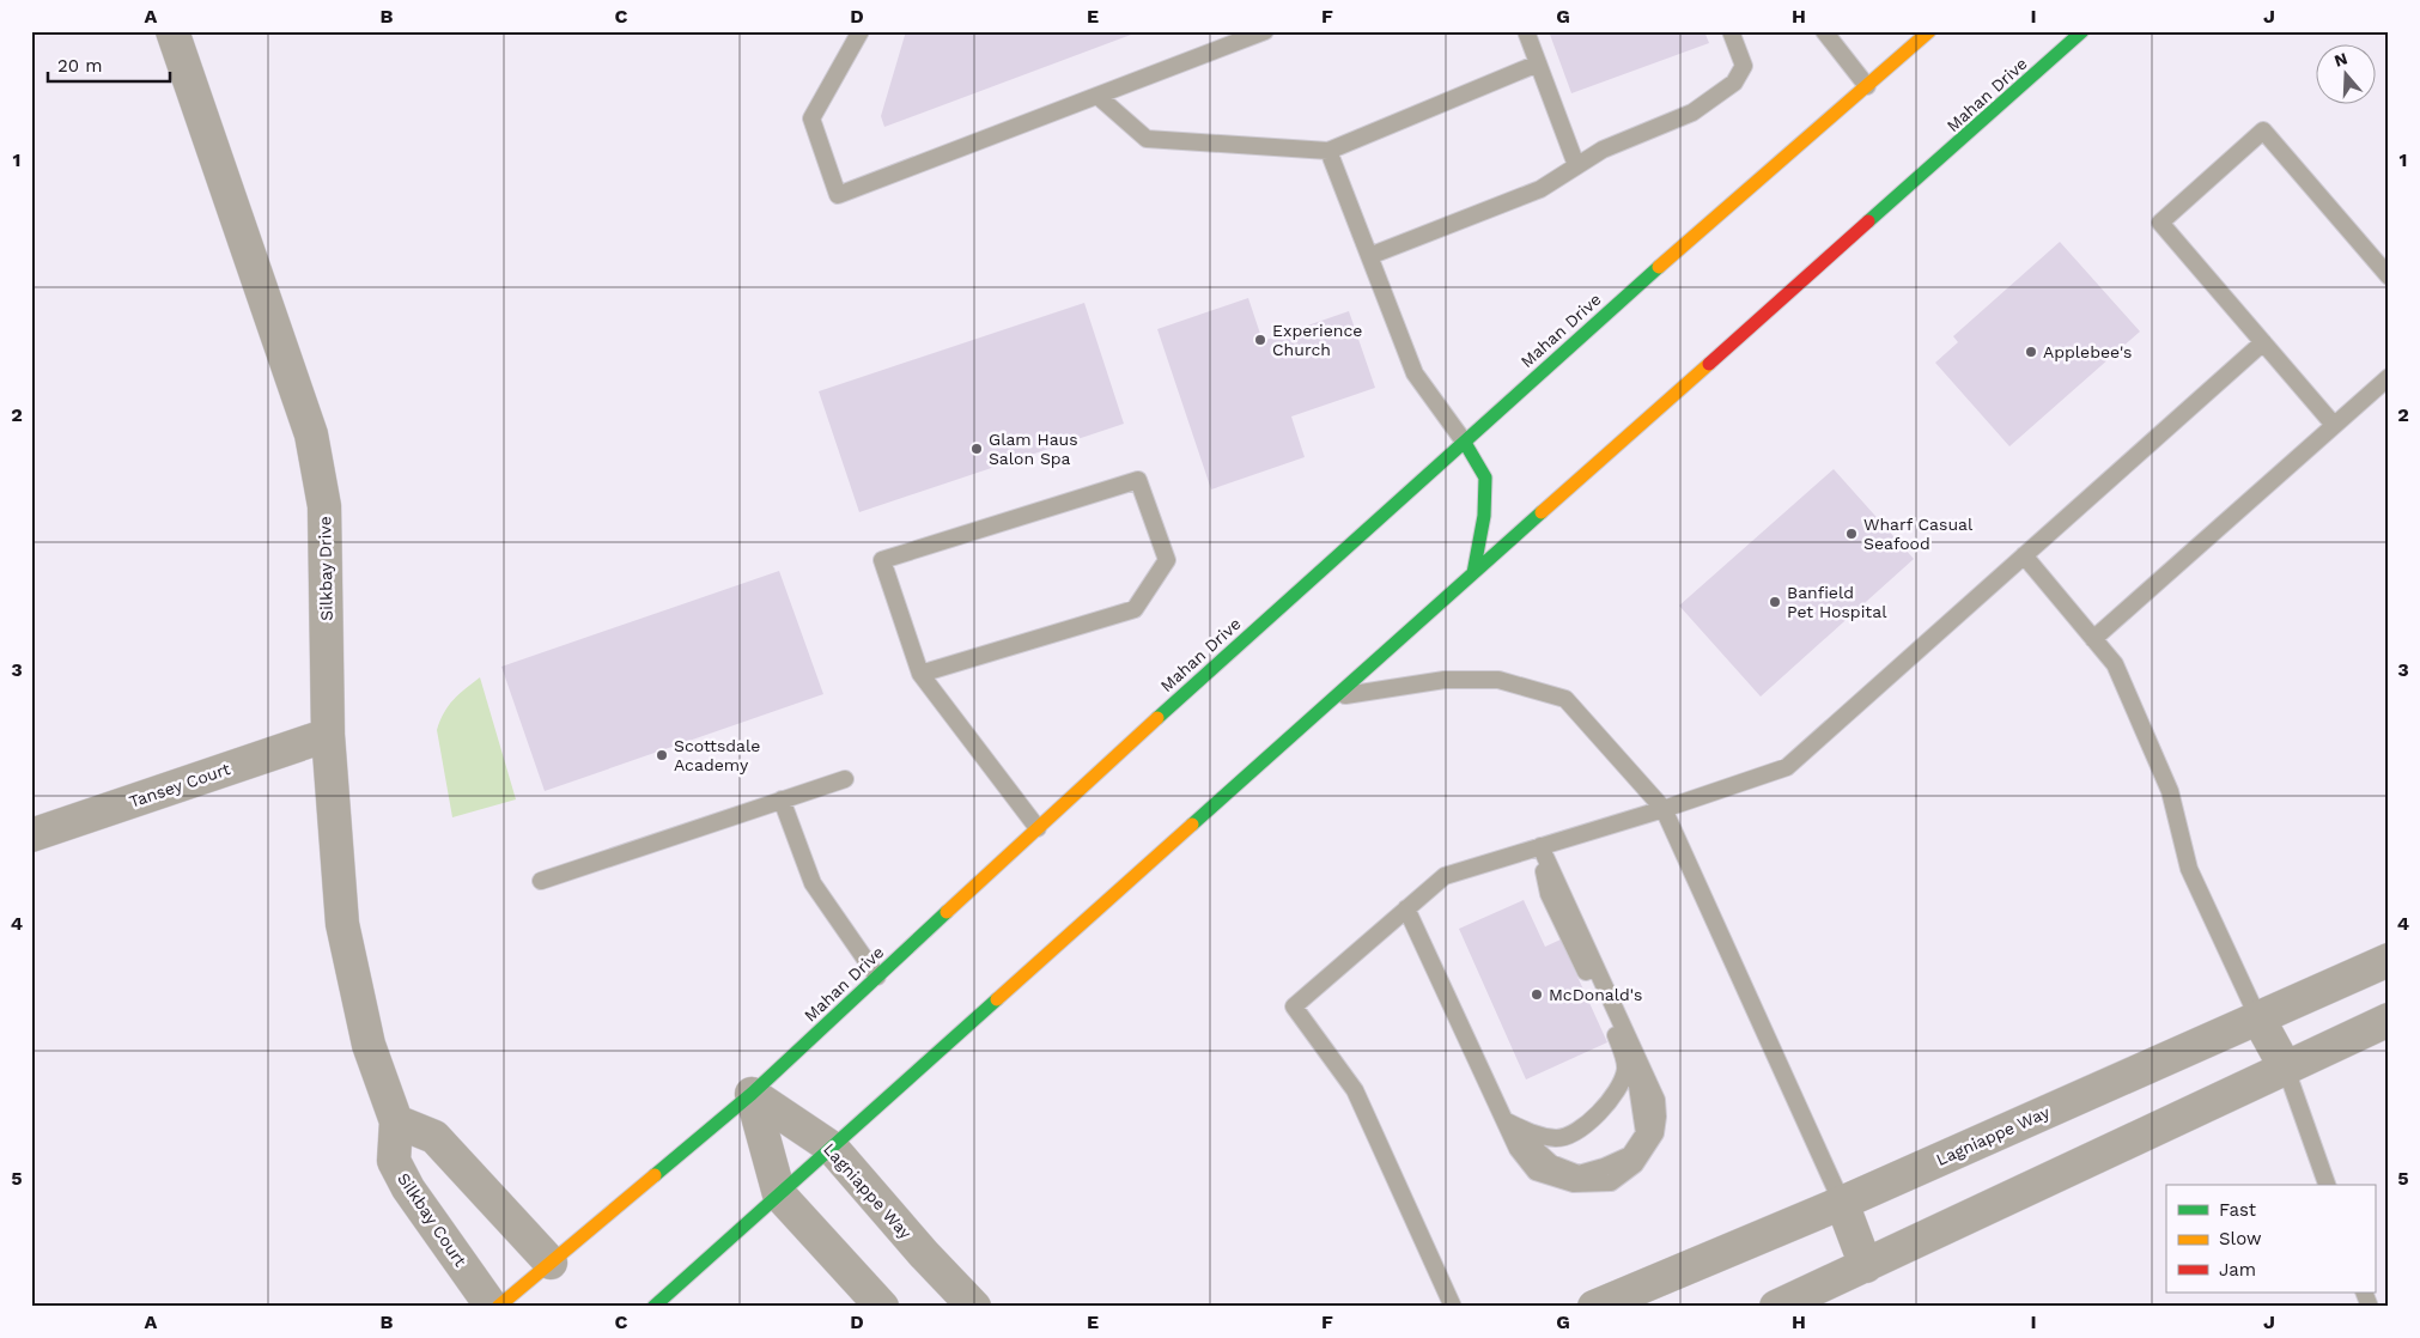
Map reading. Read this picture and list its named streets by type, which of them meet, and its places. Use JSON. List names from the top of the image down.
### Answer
{
  "streets": {
    "main road": ["Mahan Drive"],
    "street": [
      "Silkbay Drive",
      "Tansey Court",
      "Lagniappe Way",
      "Silkbay Court"
    ]
  },
  "crossings": [
    ["Mahan Drive", "Lagniappe Way"],
    ["Silkbay Drive", "Tansey Court"],
    ["Silkbay Drive", "Silkbay Court"]
  ],
  "places": [
    "Experience Church",
    "Applebee's",
    "Glam Haus Salon Spa",
    "Wharf Casual Seafood",
    "Banfield Pet Hospital",
    "Scottsdale Academy",
    "McDonald's"
  ],
  "legend": ["Fast", "Slow", "Jam"],
  "scale_bar": "20 m",
  "north": "top",
  "grid": {
    "columns": [
      "A",
      "B",
      "C",
      "D",
      "E",
      "F",
      "G",
      "H",
      "I",
      "J"
    ],
    "rows": [
      "1",
      "2",
      "3",
      "4",
      "5"
    ]
  }
}
